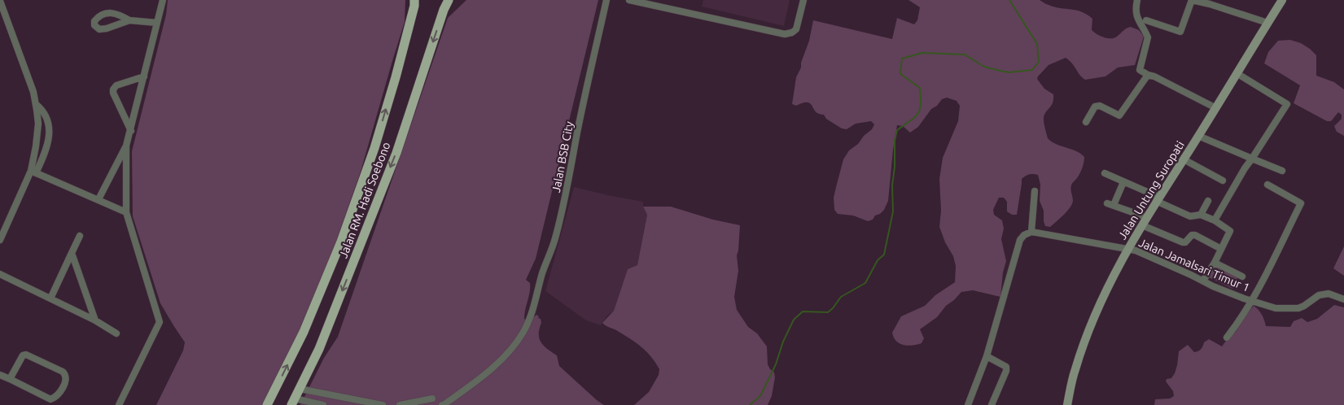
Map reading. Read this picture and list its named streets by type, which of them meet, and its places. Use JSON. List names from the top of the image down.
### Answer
{
  "streets": {
    "main road": ["Jalan Untung Suropati", "Jalan RM. Hadi Soebono"],
    "street": ["Jalan BSB City", "Jalan Jamalsari Timur 1"]
  },
  "crossings": [
    ["Jalan Untung Suropati", "Jalan Jamalsari Timur 1"]
  ]
}
